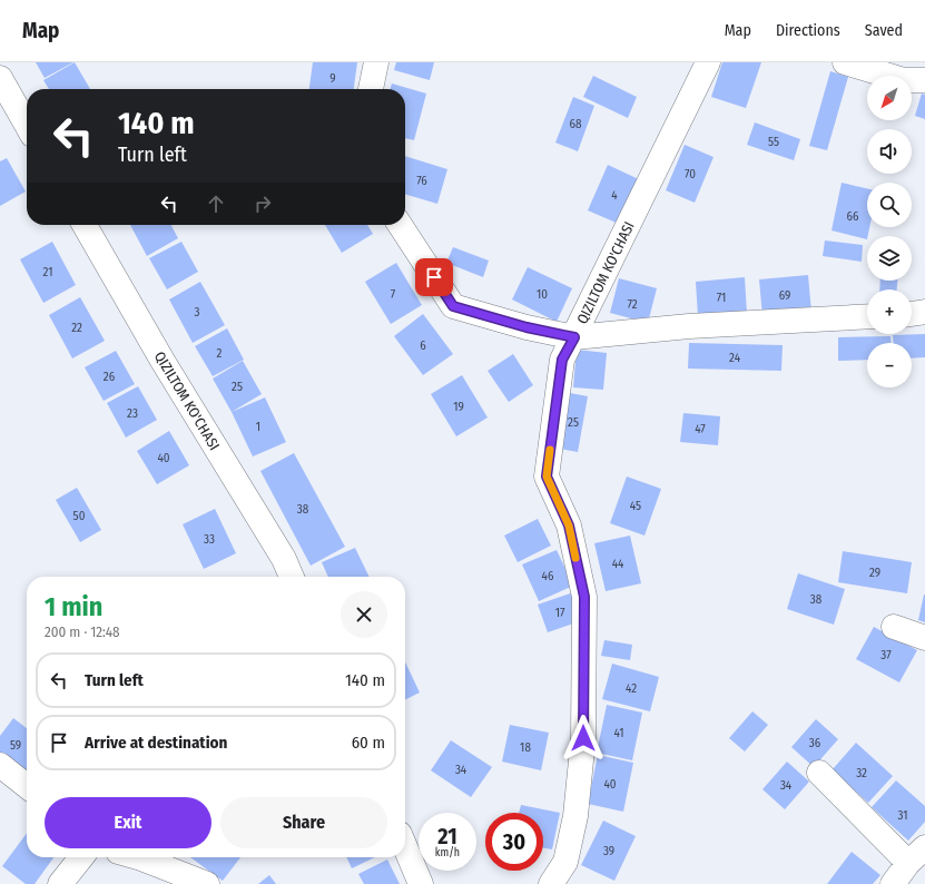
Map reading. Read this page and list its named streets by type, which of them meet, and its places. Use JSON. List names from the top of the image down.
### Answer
{
  "streets": {
    "street": ["QIZILTOM KO'CHASI"]
  },
  "house_numbers": [
    "9",
    "68",
    "55",
    "70",
    "76",
    "4",
    "66",
    "21",
    "7",
    "10",
    "69",
    "71",
    "72",
    "3",
    "22",
    "6",
    "2",
    "24",
    "26",
    "25",
    "19",
    "23",
    "25",
    "1",
    "47",
    "40",
    "45",
    "38",
    "50",
    "33",
    "44",
    "29",
    "46",
    "38",
    "17",
    "37",
    "42",
    "41",
    "36",
    "59",
    "18",
    "34",
    "32",
    "40",
    "34",
    "31",
    "39"
  ],
  "north": "bottom left",
  "page": {
    "header": "Map",
    "nav": ["Map", "Directions", "Saved"],
    "map_buttons": ["+", "−"],
    "turn": ["140 m", "Turn left"],
    "heading": ["1 min", "200 m · 12:48"],
    "list": [
      {
        "name": "Turn left",
        "value": "140 m"
      },
      {
        "name": "Arrive at destination",
        "value": "60 m"
      }
    ],
    "buttons": ["Exit", "Share"],
    "speed": "21 km/h",
    "limit": "30"
  }
}
